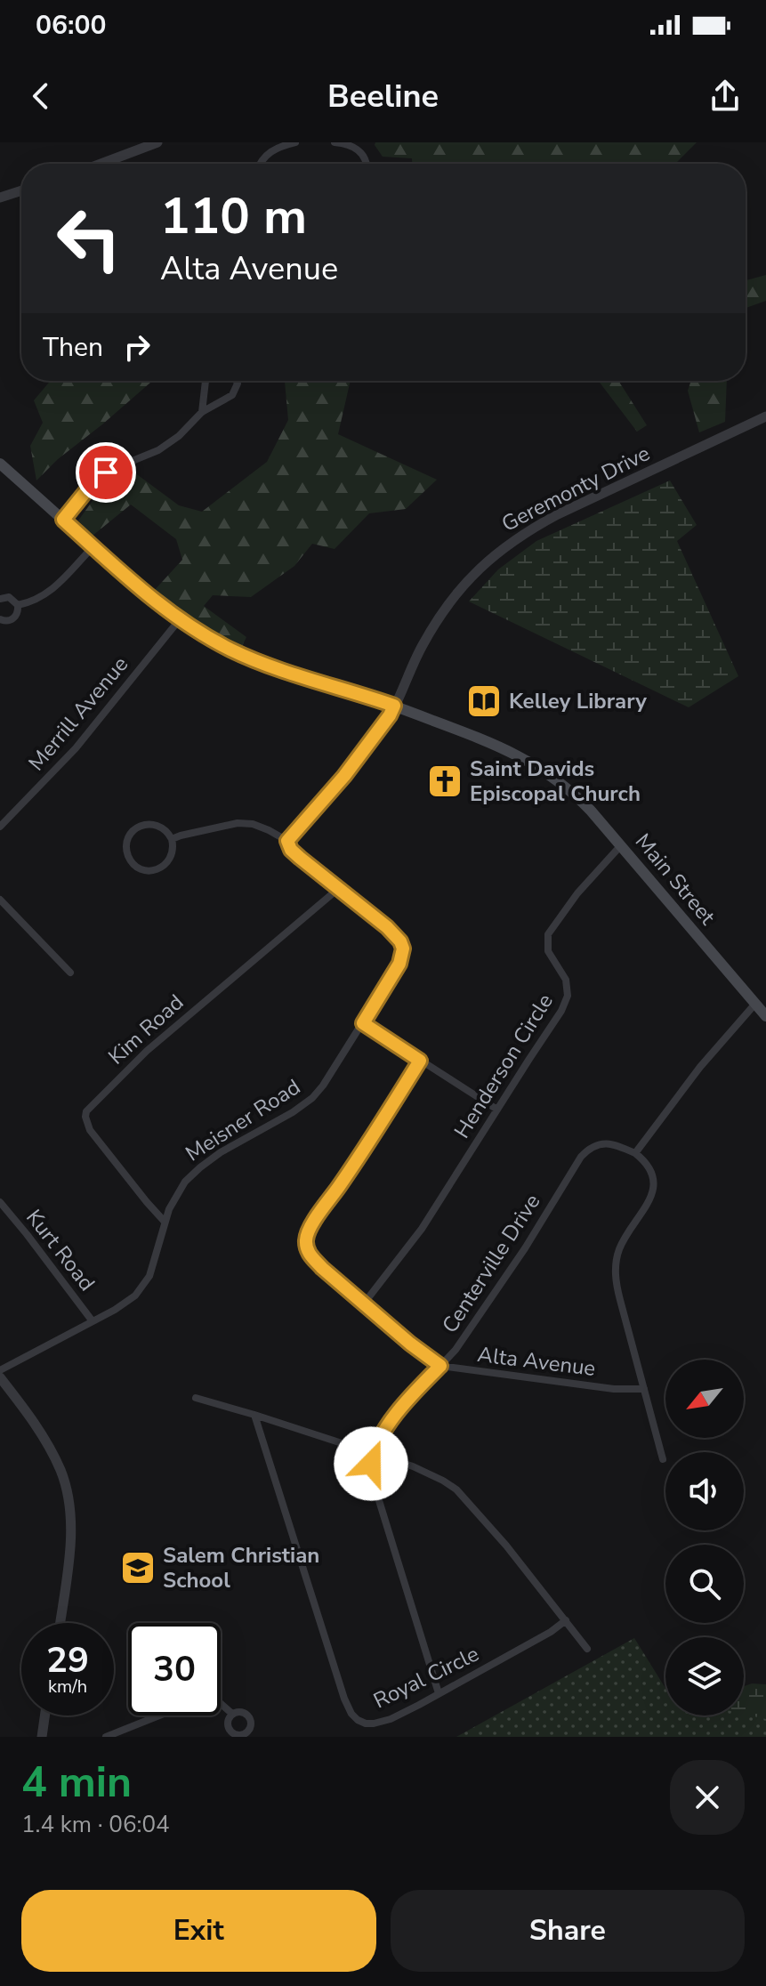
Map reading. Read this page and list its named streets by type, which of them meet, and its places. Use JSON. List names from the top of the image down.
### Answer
{
  "streets": {
    "main road": ["Main Street"],
    "street": [
      "Geremonty Drive",
      "Merrill Avenue",
      "Kim Road",
      "Henderson Circle",
      "Meisner Road",
      "Kurt Road",
      "Centerville Drive",
      "Alta Avenue",
      "Royal Circle"
    ]
  },
  "crossings": [
    ["Geremonty Drive", "Main Street"],
    ["Geremonty Drive", "Meisner Road"],
    ["Merrill Avenue", "Main Street"],
    ["Main Street", "Henderson Circle"],
    ["Kim Road", "Meisner Road"],
    ["Henderson Circle", "Alta Avenue"],
    ["Meisner Road", "Kurt Road"],
    ["Centerville Drive", "Alta Avenue"]
  ],
  "places": {
    "library": ["Kelley Library"],
    "church": ["Saint Davids Episcopal Church"],
    "school or university": ["Salem Christian School"]
  },
  "north": "bottom left",
  "page": {
    "status": "06:00",
    "header": "Beeline",
    "turn": ["110 m", "Alta Avenue"],
    "then": "Then",
    "speed": "29 km/h",
    "limit": "30",
    "heading": ["4 min", "1.4 km · 06:04"],
    "buttons": ["Exit", "Share"]
  }
}
